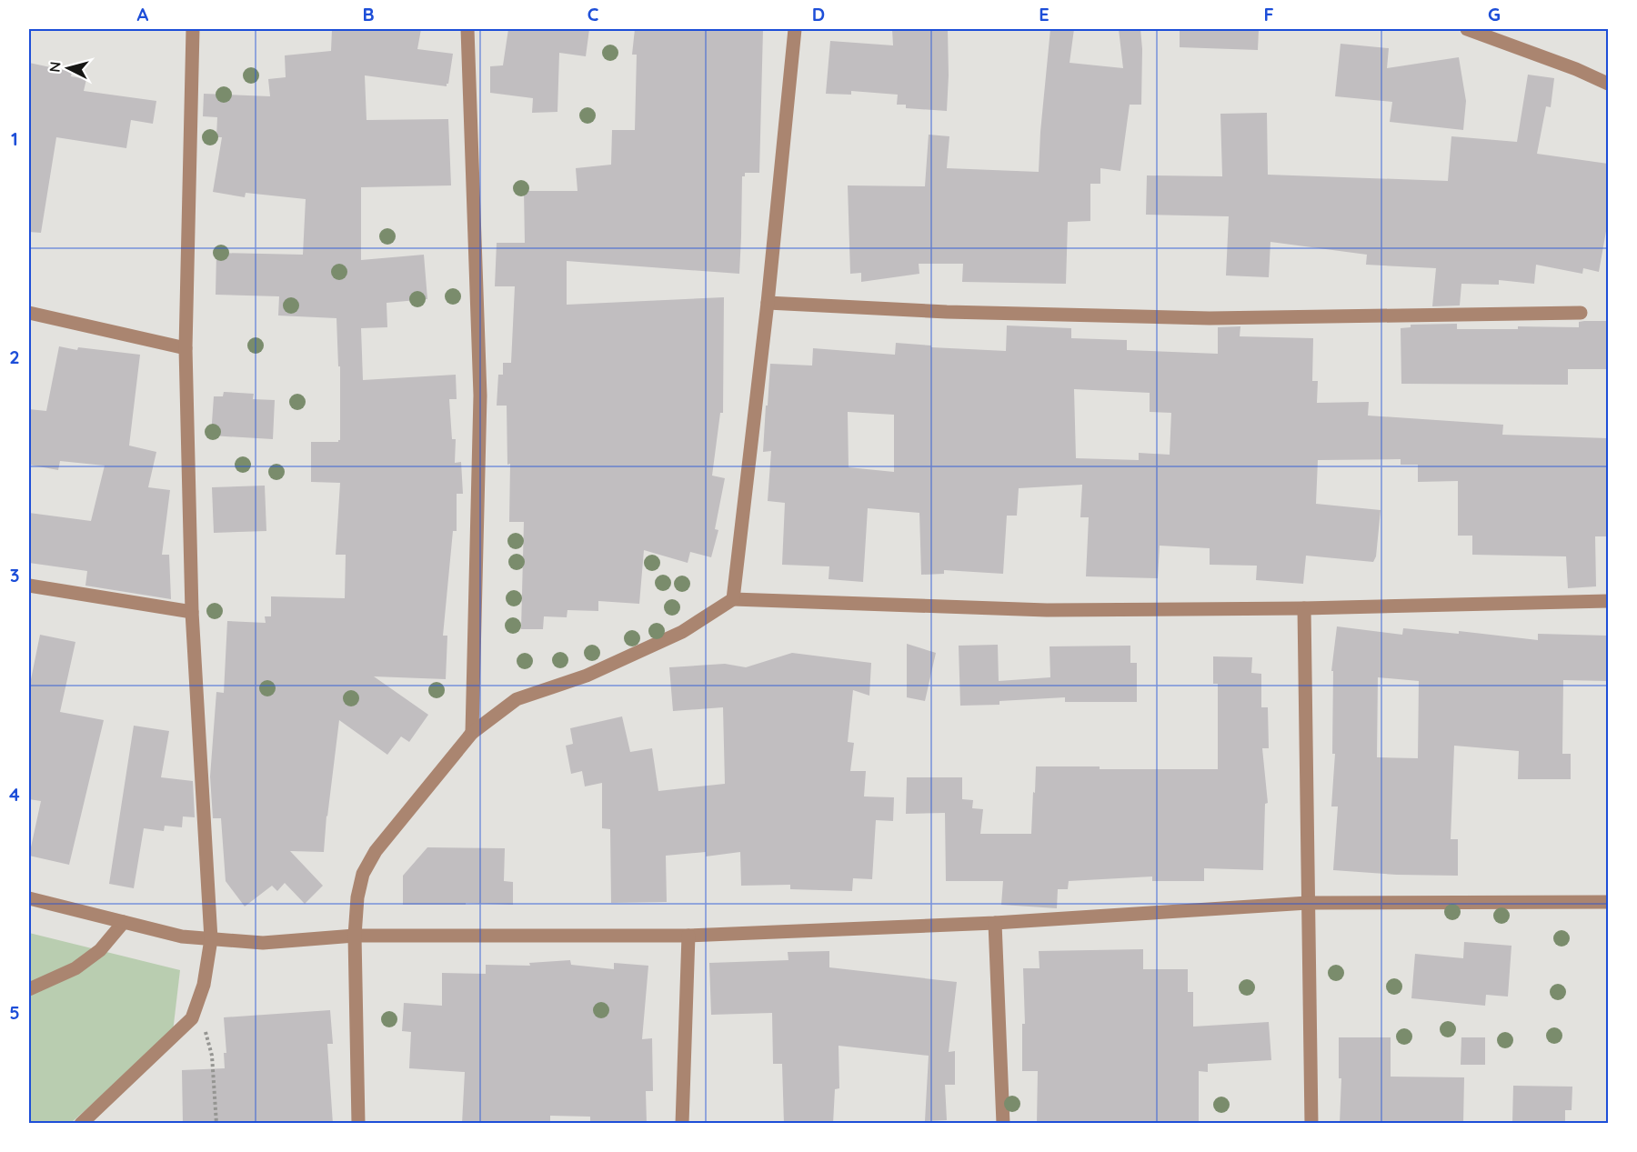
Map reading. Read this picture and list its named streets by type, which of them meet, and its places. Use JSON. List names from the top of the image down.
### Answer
{
  "north": "left",
  "grid": {
    "columns": [
      "A",
      "B",
      "C",
      "D",
      "E",
      "F",
      "G"
    ],
    "rows": [
      "1",
      "2",
      "3",
      "4",
      "5"
    ]
  }
}
